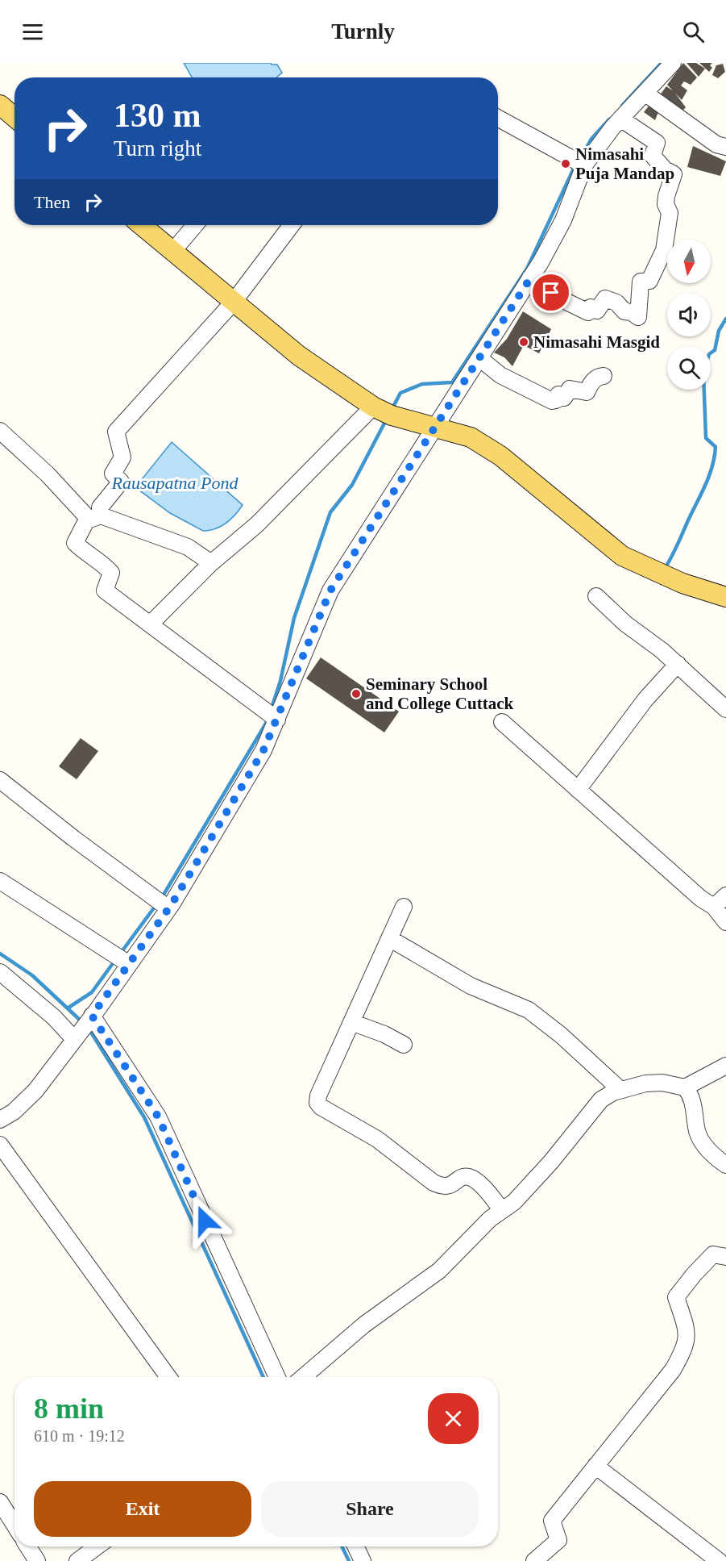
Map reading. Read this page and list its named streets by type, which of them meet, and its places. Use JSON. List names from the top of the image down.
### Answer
{
  "water": ["Rausapatna Pond"],
  "places": ["Nimasahi Puja Mandap", "Nimasahi Masgid", "Seminary School and College Cuttack"],
  "north": "bottom",
  "page": {
    "header": "Turnly",
    "turn": ["130 m", "Turn right"],
    "then": "Then",
    "heading": ["8 min", "610 m · 19:12"],
    "buttons": ["Exit", "Share"]
  }
}
